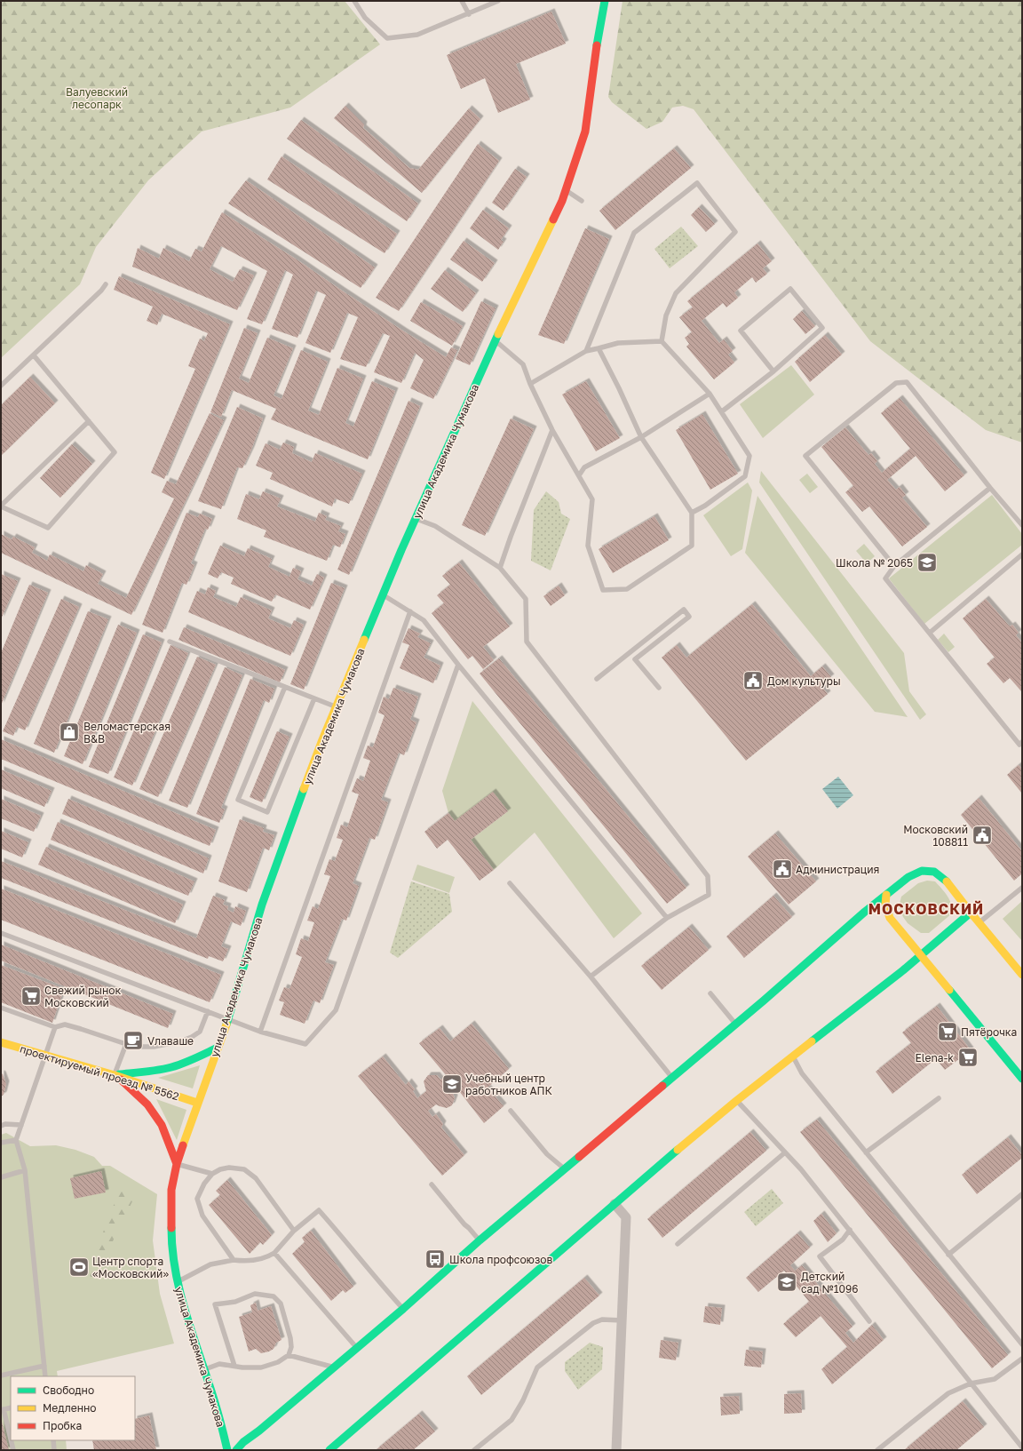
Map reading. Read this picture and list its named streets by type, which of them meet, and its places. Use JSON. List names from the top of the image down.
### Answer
{
  "streets": {
    "street": ["улица Академика Чумакова", "проектируемый проезд № 5562"]
  },
  "crossings": [
    ["улица Академика Чумакова", "проектируемый проезд № 5562"]
  ],
  "districts": ["МОСКОВСКИЙ"],
  "parks": ["Валуевский лесопарк"],
  "places": {
    "school or university": ["Школа № 2065", "Учебный центр работников АПК", "Детский сад №1096"],
    "public building": ["Дом культуры", "Московский 108811", "Администрация"],
    "shop": ["Веломастерская B&B"],
    "supermarket": ["Свежий рынок Московский", "Пятёрочка", "Elena-k"],
    "cafe": ["Vлаваше"],
    "bus stop": ["Школа профсоюзов"],
    "sports": ["Центр спорта «Московский»"]
  },
  "legend": ["Свободно", "Медленно", "Пробка"]
}
